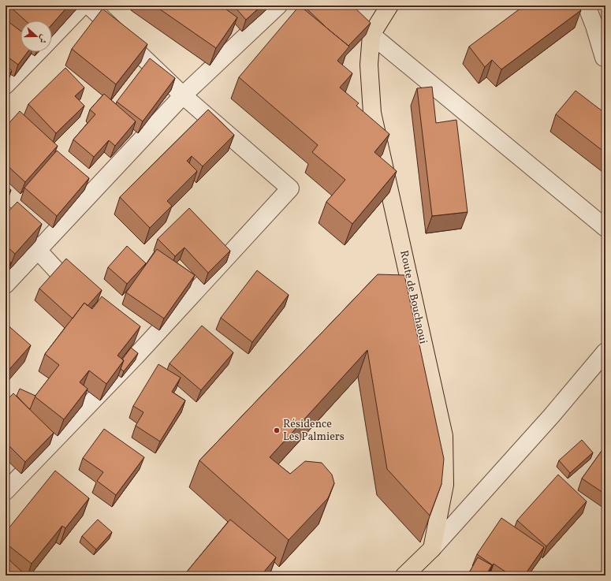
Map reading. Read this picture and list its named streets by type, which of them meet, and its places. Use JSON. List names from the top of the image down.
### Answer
{
  "streets": {
    "main road": ["Route de Bouchaoui"]
  },
  "places": ["Résidence Les Palmiers"],
  "north": "right"
}
